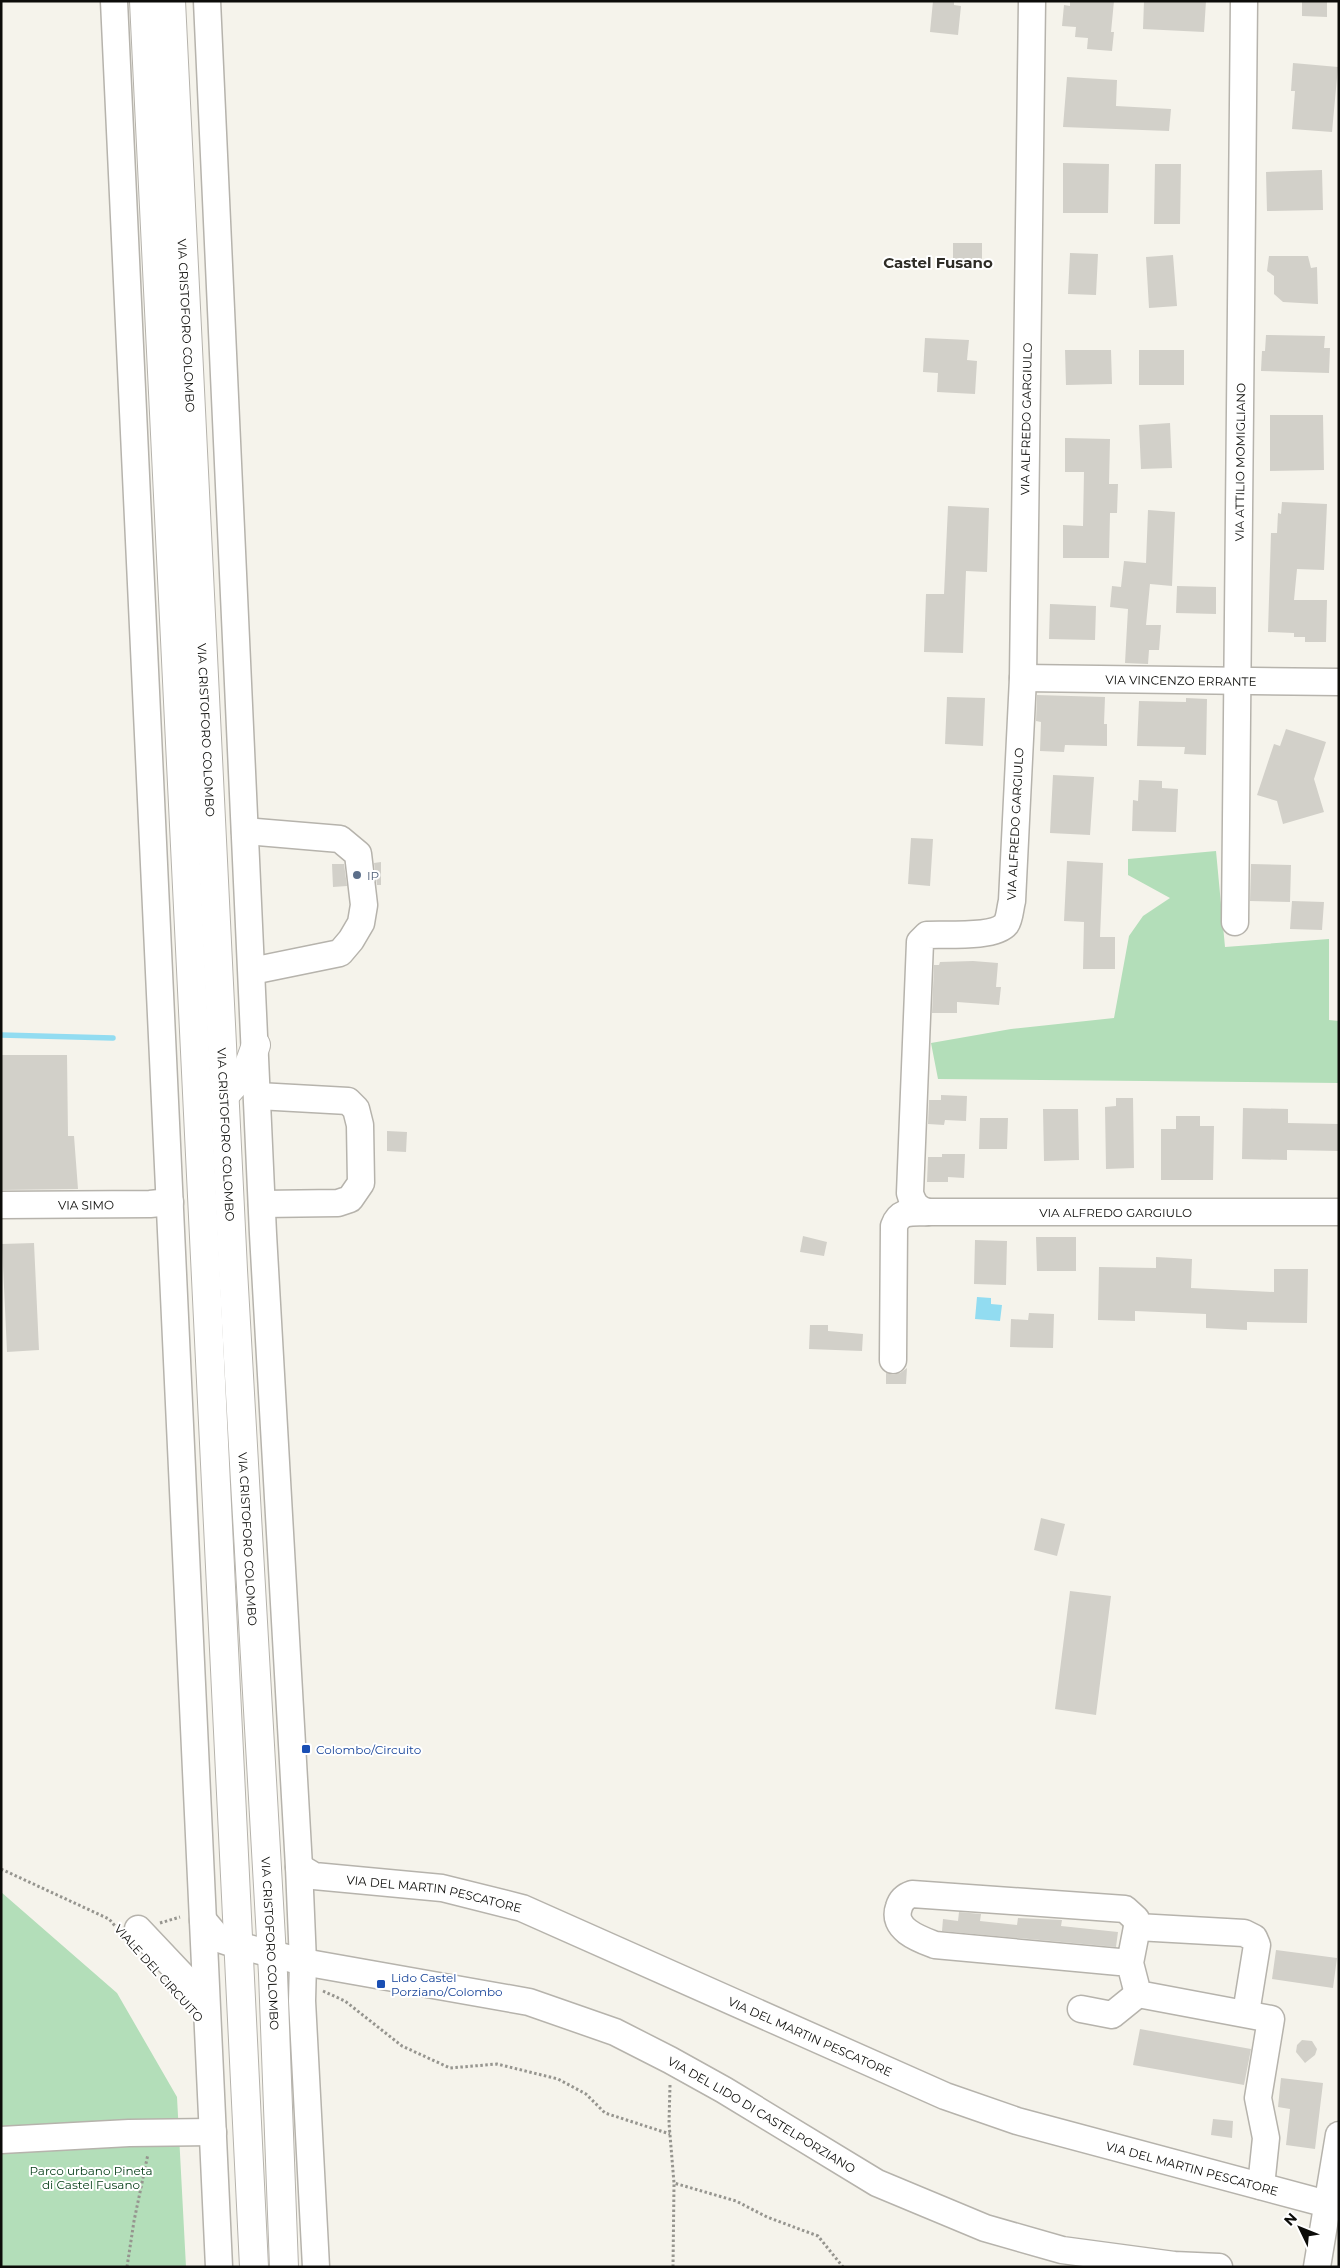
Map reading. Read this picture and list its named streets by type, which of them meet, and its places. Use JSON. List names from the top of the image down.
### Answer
{
  "streets": {
    "main road": ["VIA CRISTOFORO COLOMBO"],
    "street": [
      "VIA ALFREDO GARGIULO",
      "VIA ATTILIO MOMIGLIANO",
      "VIA VINCENZO ERRANTE",
      "VIA SIMO",
      "VIA DEL MARTIN PESCATORE",
      "VIALE DEL CIRCUITO",
      "VIA DEL LIDO DI CASTELPORZIANO"
    ]
  },
  "crossings": [
    ["VIA CRISTOFORO COLOMBO", "VIA DEL LIDO DI CASTELPORZIANO"],
    ["VIA ALFREDO GARGIULO", "VIA VINCENZO ERRANTE"],
    ["VIA ATTILIO MOMIGLIANO", "VIA VINCENZO ERRANTE"]
  ],
  "districts": ["Castel Fusano"],
  "parks": ["Parco urbano Pineta di Castel Fusano"],
  "places": {
    "other": ["IP"],
    "transit": ["Colombo/Circuito", "Lido Castel Porziano/Colombo"]
  },
  "north": "top left"
}
